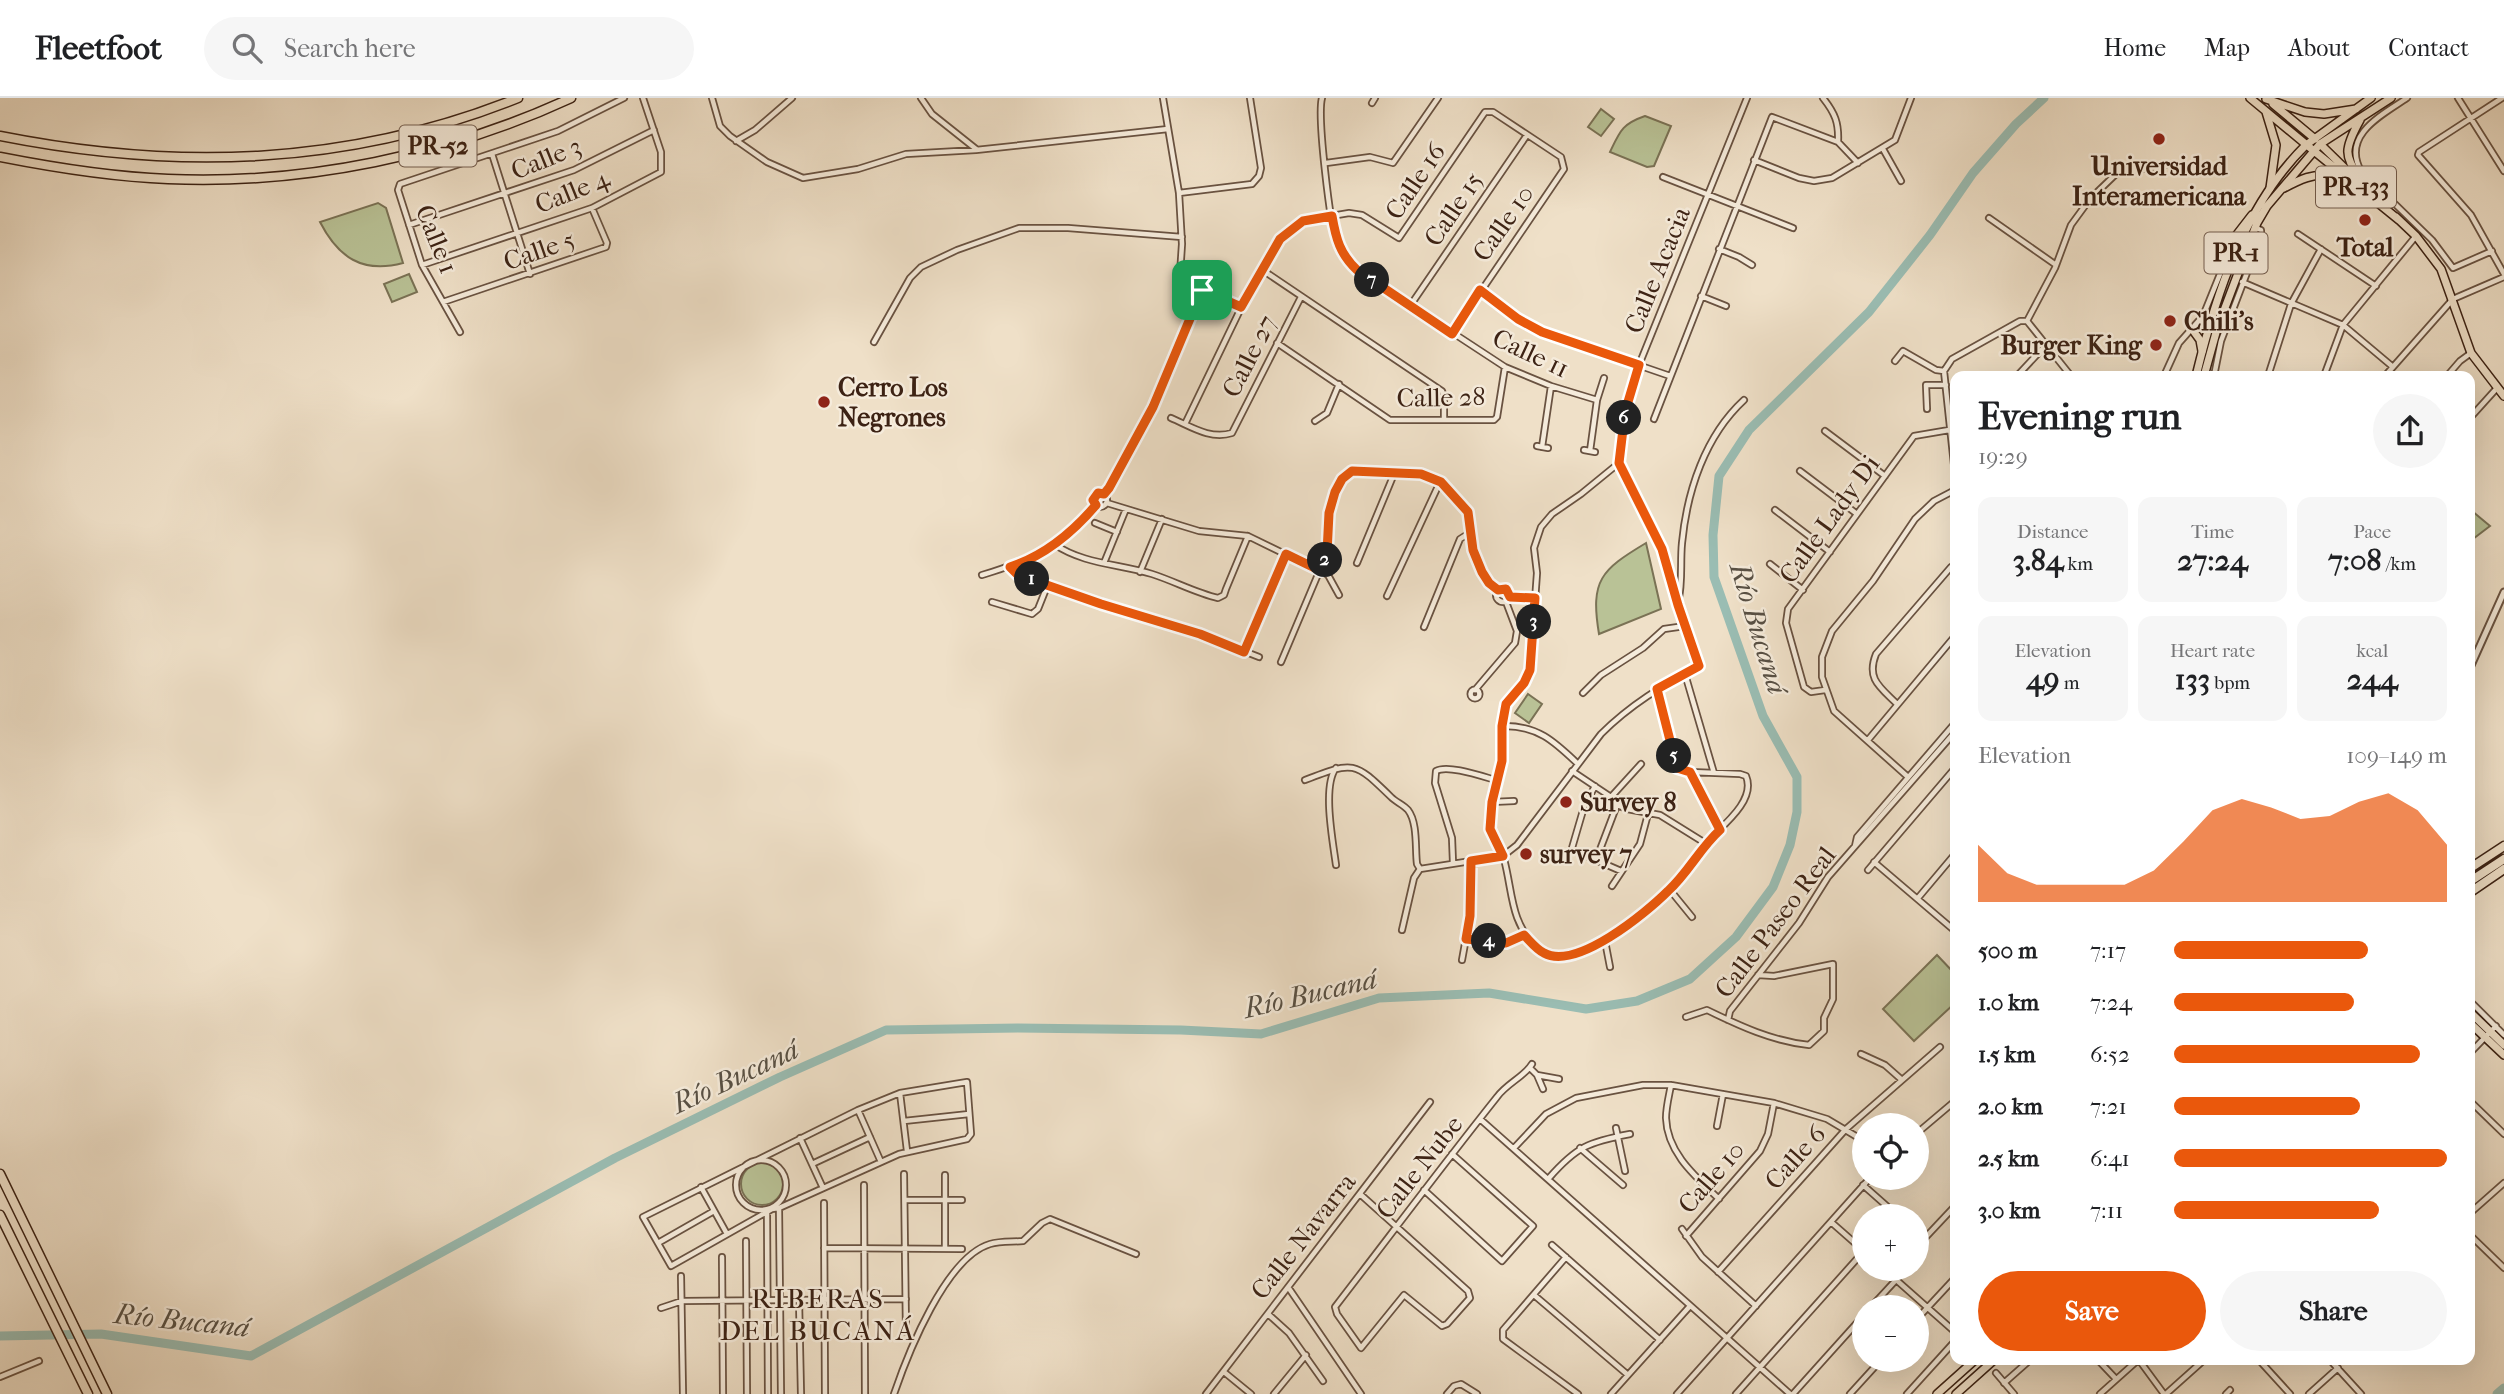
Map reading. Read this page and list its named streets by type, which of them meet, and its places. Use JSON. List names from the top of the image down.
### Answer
{
  "streets": {
    "highway": ["PR-52"],
    "main road": ["PR-133", "PR-1"],
    "street": [
      "Calle 3",
      "Calle 16",
      "Calle 4",
      "Calle 15",
      "Calle 10",
      "Calle 1",
      "Calle 5",
      "Calle Acacia",
      "Calle 11",
      "Calle 27",
      "Calle 28",
      "Calle Lady Di",
      "Calle Paseo Real",
      "Calle 6",
      "Calle Nube",
      "Calle Navarra"
    ]
  },
  "crossings": [
    ["Calle 3", "Calle 4"],
    ["Calle 3", "Calle 1"],
    ["Calle 16", "Calle 15"],
    ["Calle 16", "Calle 10"],
    ["Calle 16", "Calle 11"],
    ["PR-133", "PR-1"],
    ["Calle 4", "Calle 1"],
    ["Calle 4", "Calle 5"],
    ["Calle 15", "Calle 10"],
    ["Calle 15", "Calle 11"],
    ["Calle 10", "Calle 11"],
    ["Calle 1", "Calle 5"],
    ["Calle 11", "Calle 28"],
    ["Calle 27", "Calle 28"]
  ],
  "districts": ["RIBERAS DEL BUCANÁ"],
  "water": ["Río Bucaná"],
  "places": [
    "Universidad Interamericana",
    "Total",
    "Chili's",
    "Burger King",
    "Cerro Los Negrones",
    "Survey 8",
    "survey 7"
  ],
  "page": {
    "header": "Fleetfoot",
    "search": "Search here",
    "nav": [
      "Home",
      "Map",
      "About",
      "Contact"
    ],
    "pins": [
      "7",
      "6",
      "2",
      "1",
      "3",
      "5",
      "4"
    ],
    "heading": ["Evening run", "19:29"],
    "stats": [
      ["Distance", "3.84 km"],
      ["Time", "27:24"],
      ["Pace", "7:08 /km"],
      ["Elevation", "49 m"],
      ["Heart rate", "133 bpm"],
      ["kcal", "244"]
    ],
    "chart": ["Elevation", "109–149 m"],
    "list": [
      {
        "name": "500 m",
        "note": "7:17"
      },
      {
        "name": "1.0 km",
        "note": "7:24"
      },
      {
        "name": "1.5 km",
        "note": "6:52"
      },
      {
        "name": "2.0 km",
        "note": "7:21"
      },
      {
        "name": "2.5 km",
        "note": "6:41"
      },
      {
        "name": "3.0 km",
        "note": "7:11"
      }
    ],
    "map_buttons": ["+", "−"],
    "buttons": ["Save", "Share"]
  }
}
